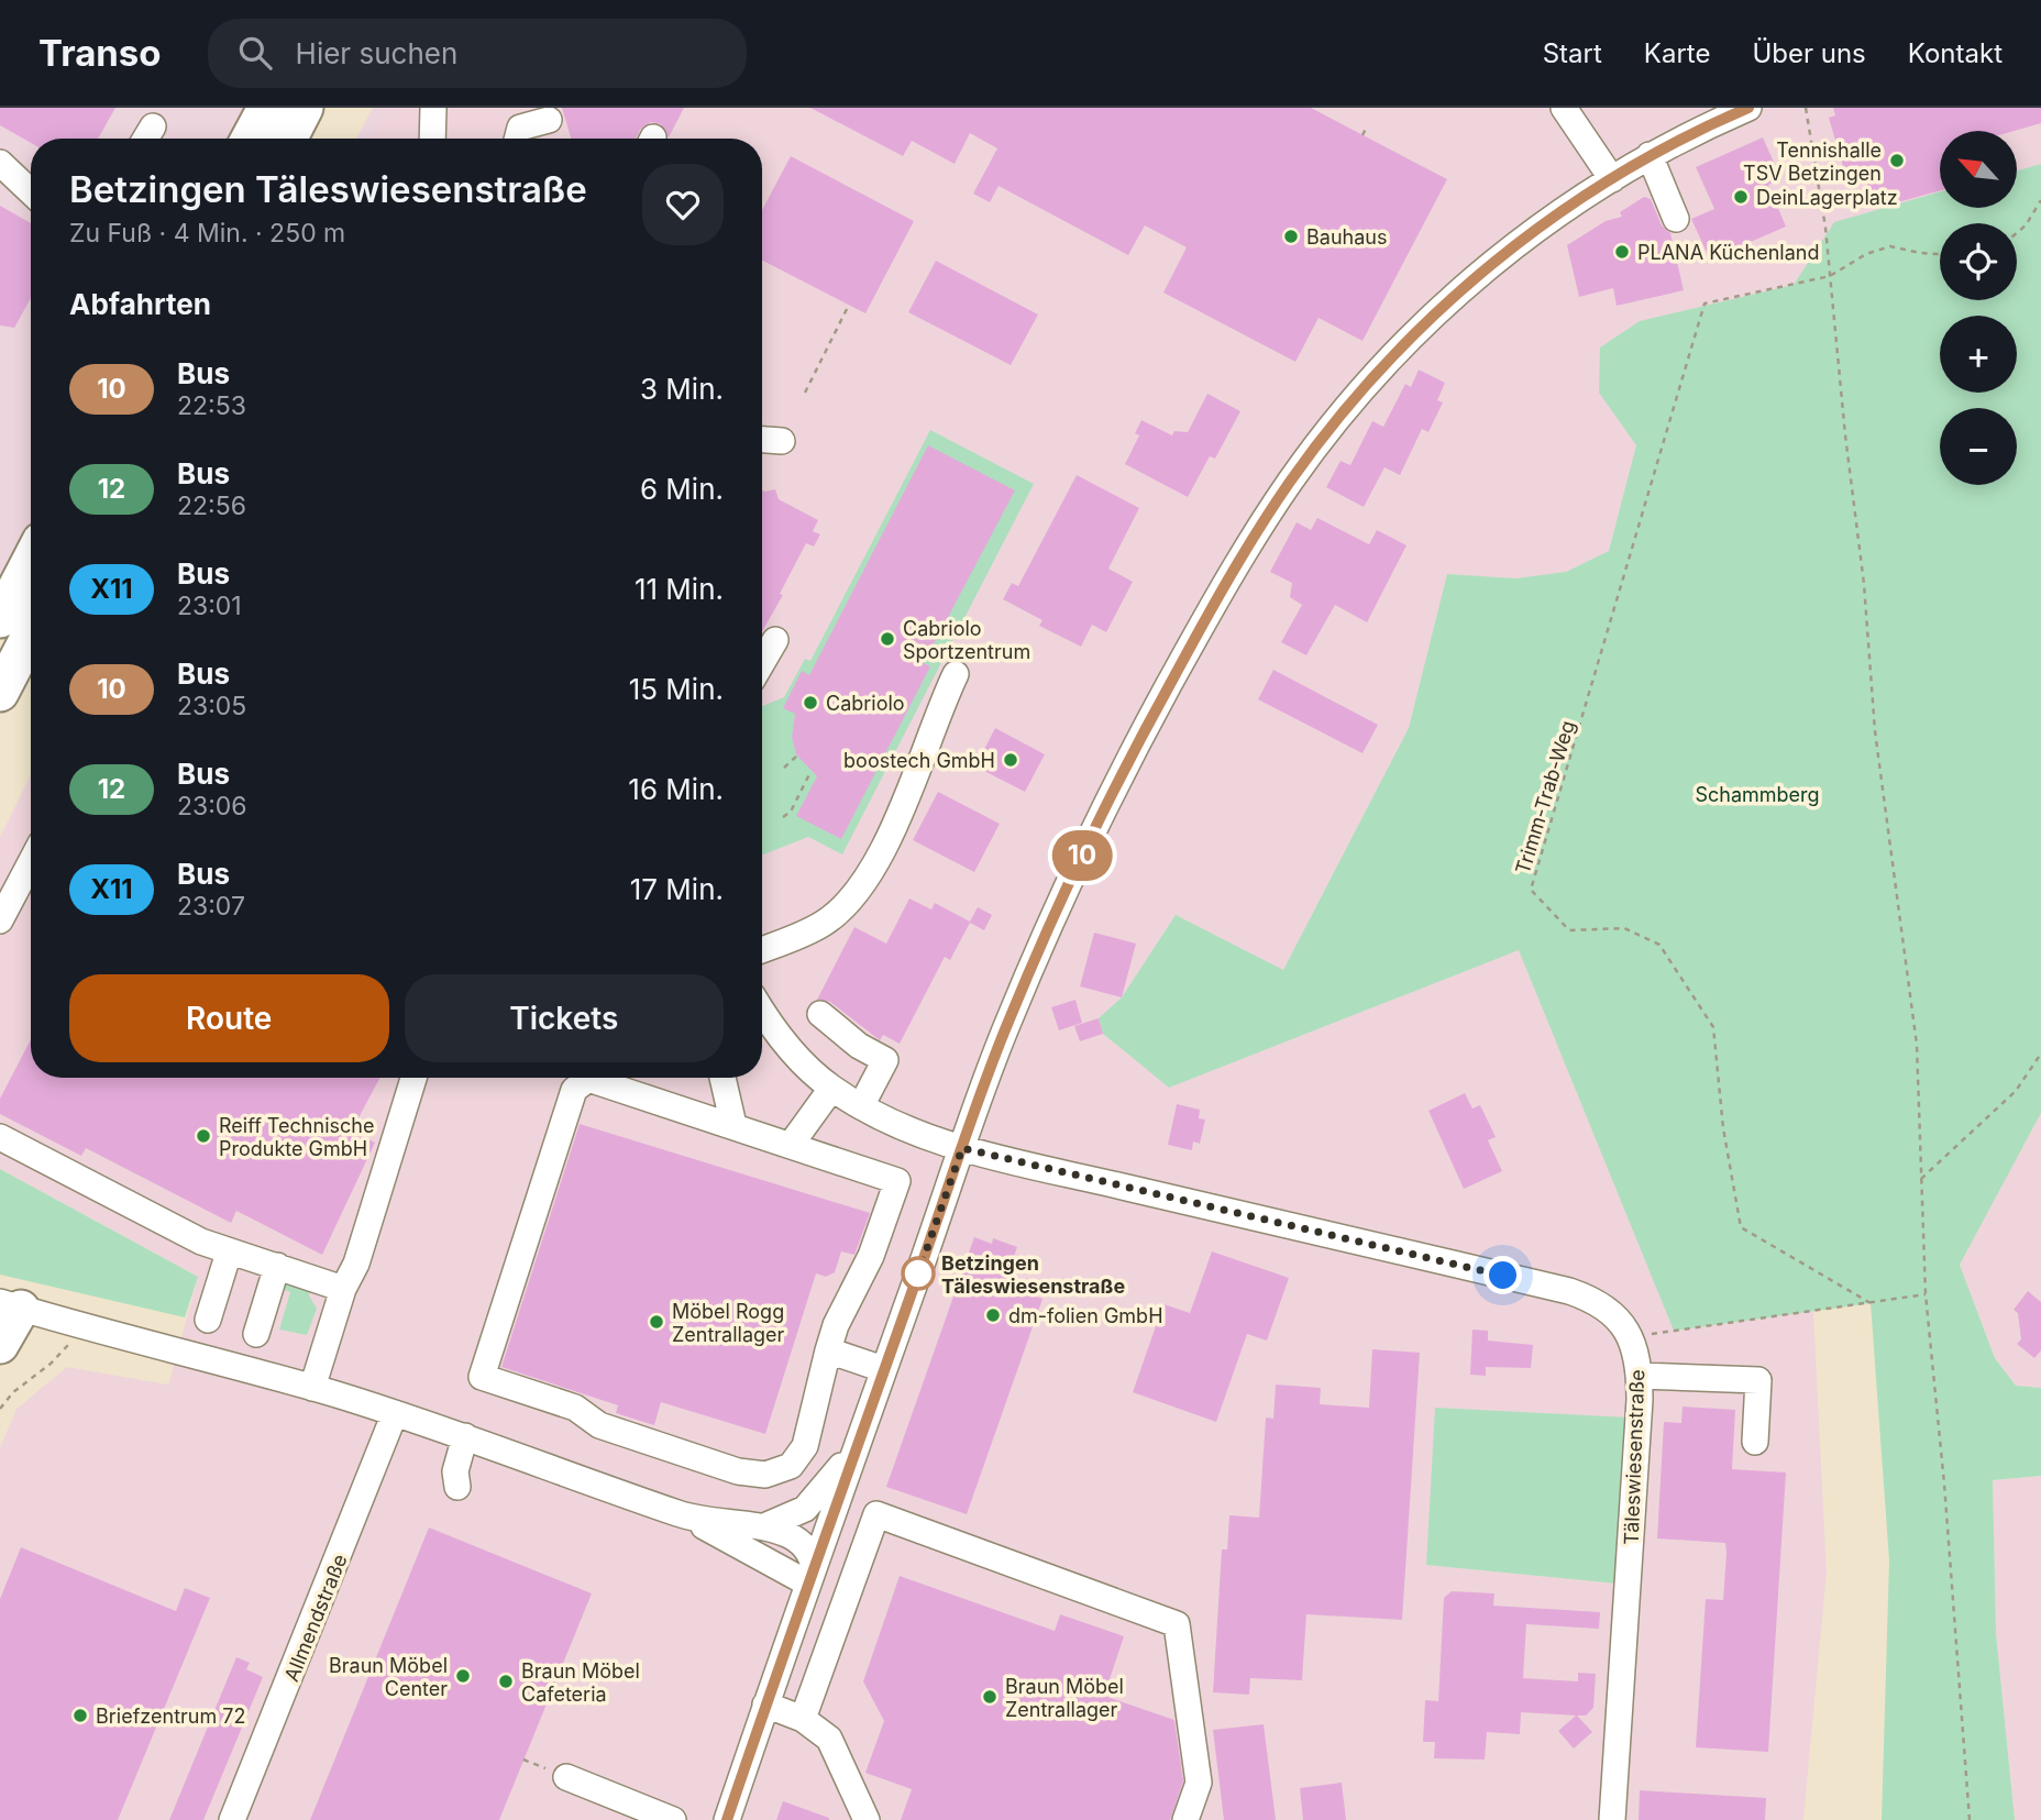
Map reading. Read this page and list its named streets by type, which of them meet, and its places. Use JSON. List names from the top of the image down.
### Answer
{
  "streets": {
    "street": ["Täleswiesenstraße", "Allmendstraße"],
    "path": ["Trimm-Trab-Weg"]
  },
  "parks": ["Schammberg"],
  "places": [
    "Tennishalle TSV Betzingen",
    "DeinLagerplatz",
    "Bauhaus",
    "PLANA Küchenland",
    "Cabriolo Sportzentrum",
    "Cabriolo",
    "boostech GmbH",
    "Reiff Technische Produkte GmbH",
    "Betzingen Täleswiesenstraße",
    "dm-folien GmbH",
    "Möbel Rogg Zentrallager",
    "Braun Möbel Center",
    "Braun Möbel Cafeteria",
    "Braun Möbel Zentrallager",
    "Briefzentrum 72"
  ],
  "lines": ["bus line 10"],
  "north": "top left",
  "page": {
    "header": "Transo",
    "search": "Hier suchen",
    "nav": [
      "Start",
      "Karte",
      "Über uns",
      "Kontakt"
    ],
    "on_map": "10",
    "map_buttons": ["+", "−"],
    "heading": [
      ["Betzingen Täleswiesenstraße", "Zu Fuß · 4 Min. · 250 m"],
      "Abfahrten"
    ],
    "list": [
      {
        "mark": "10",
        "name": "Bus",
        "note": "22:53",
        "value": "3 Min."
      },
      {
        "mark": "12",
        "name": "Bus",
        "note": "22:56",
        "value": "6 Min."
      },
      {
        "mark": "X11",
        "name": "Bus",
        "note": "23:01",
        "value": "11 Min."
      },
      {
        "mark": "10",
        "name": "Bus",
        "note": "23:05",
        "value": "15 Min."
      },
      {
        "mark": "12",
        "name": "Bus",
        "note": "23:06",
        "value": "16 Min."
      },
      {
        "mark": "X11",
        "name": "Bus",
        "note": "23:07",
        "value": "17 Min."
      }
    ],
    "buttons": ["Route", "Tickets"]
  }
}
